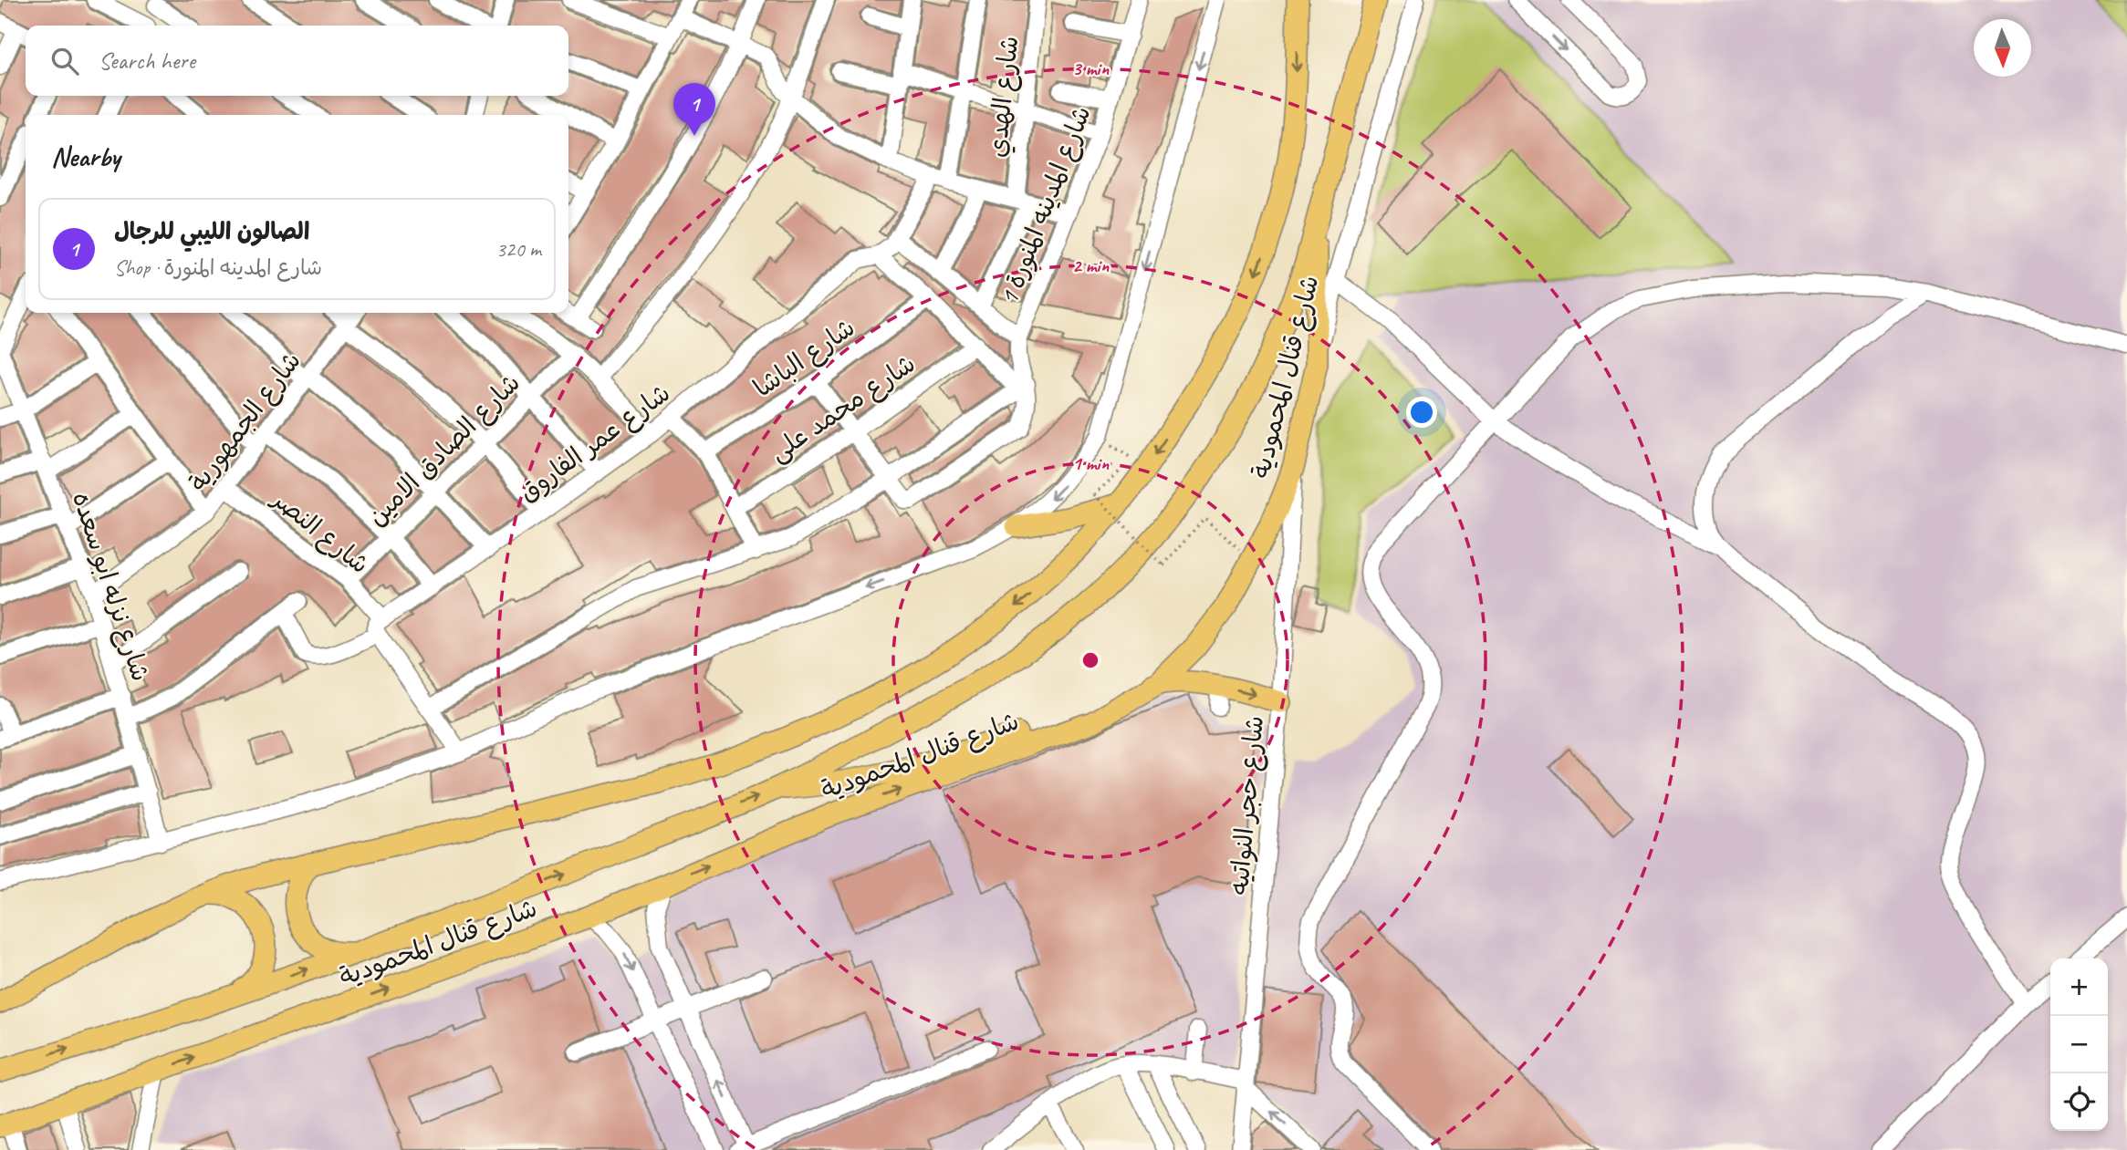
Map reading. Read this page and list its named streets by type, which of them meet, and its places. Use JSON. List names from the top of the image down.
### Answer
{
  "streets": {
    "main road": ["شارع قنال المحمودية"],
    "street": [
      "شارع الهدي",
      "شارع المدينه المنورة 1",
      "شارع الباشا",
      "شارع محمد على",
      "شارع الجمهورية",
      "شارع عمر الفاروق",
      "شارع الصادق الامين",
      "شارع النصر",
      "شارع نزله ابو سعده",
      "شارع حجر النواتيه"
    ]
  },
  "crossings": [
    ["شارع قنال المحمودية", "شارع حجر النواتيه"],
    ["شارع الجمهورية", "شارع النصر"],
    ["شارع الجمهورية", "شارع نزله ابو سعده"],
    ["شارع عمر الفاروق", "شارع النصر"],
    ["شارع الصادق الامين", "شارع النصر"]
  ],
  "north": "bottom",
  "page": {
    "search": "Search here",
    "pins": "1",
    "heading": "Nearby",
    "list": [
      {
        "mark": "1",
        "name": "الصالون الليبي للرجال",
        "note": "Shop · شارع المدينه المنورة",
        "value": "320 m"
      }
    ],
    "map_buttons": ["+", "−"]
  },
  "rings": ["3 min", "2 min", "1 min"]
}
